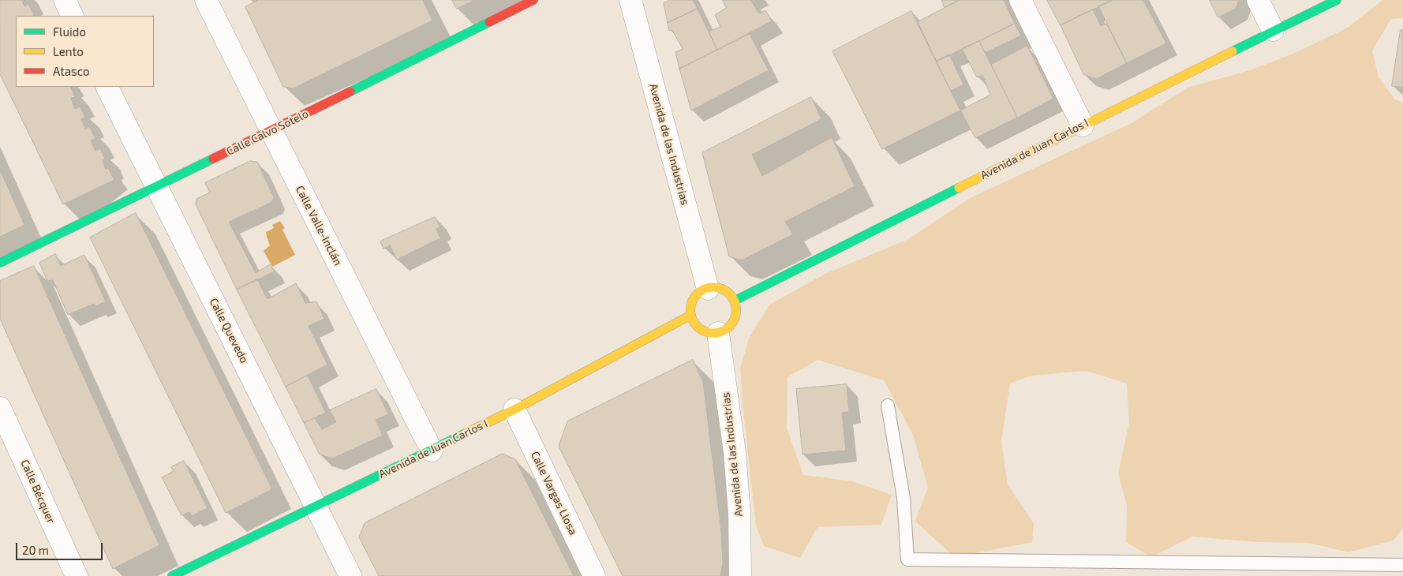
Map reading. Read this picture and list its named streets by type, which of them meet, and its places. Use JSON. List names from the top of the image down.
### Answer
{
  "streets": {
    "street": [
      "Calle Calvo Sotelo",
      "Avenida de las Industrias",
      "Avenida de Juan Carlos I",
      "Calle Valle-Inclán",
      "Calle Quevedo",
      "Calle Bécquer",
      "Calle Vargas Llosa"
    ]
  },
  "crossings": [
    ["Calle Calvo Sotelo", "Calle Valle-Inclán"],
    ["Calle Calvo Sotelo", "Calle Quevedo"],
    ["Avenida de las Industrias", "Avenida de Juan Carlos I"],
    ["Avenida de Juan Carlos I", "Calle Valle-Inclán"],
    ["Avenida de Juan Carlos I", "Calle Quevedo"],
    ["Avenida de Juan Carlos I", "Calle Vargas Llosa"]
  ],
  "legend": ["Fluido", "Lento", "Atasco"],
  "scale_bar": "20 m"
}
